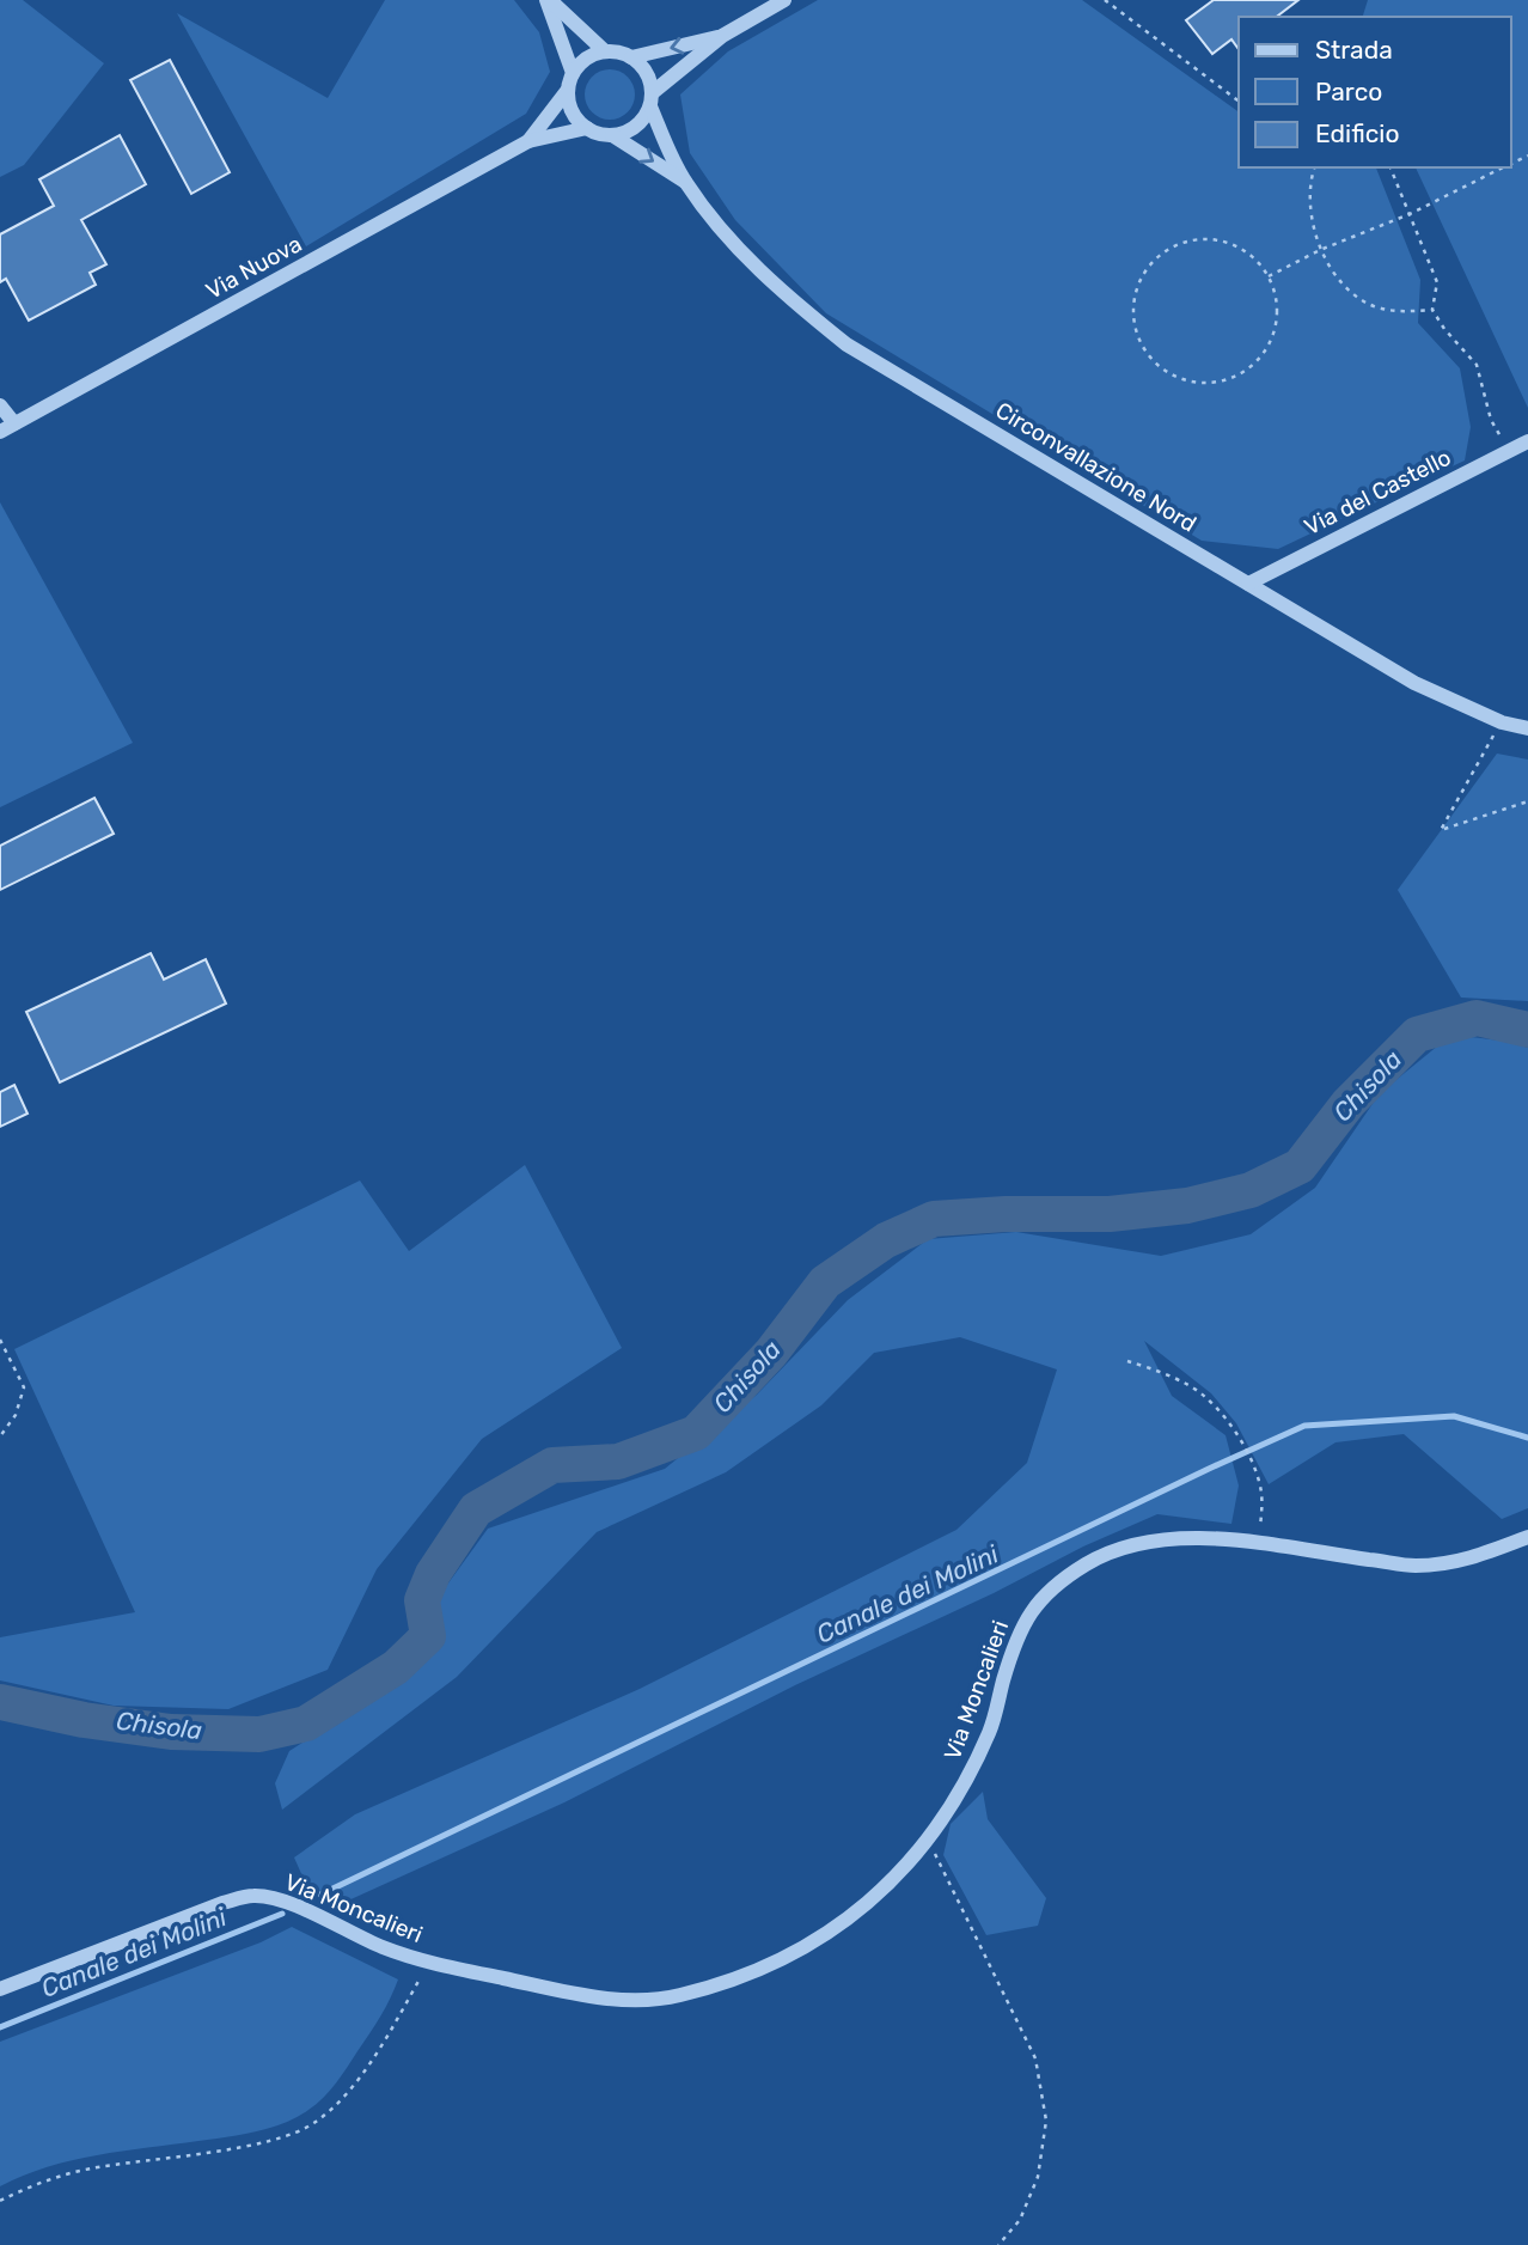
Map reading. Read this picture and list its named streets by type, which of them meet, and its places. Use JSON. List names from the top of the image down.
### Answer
{
  "streets": {
    "street": [
      "Via Nuova",
      "Circonvallazione Nord",
      "Via del Castello",
      "Via Moncalieri"
    ]
  },
  "crossings": [
    ["Via Nuova", "Circonvallazione Nord"],
    ["Circonvallazione Nord", "Via del Castello"]
  ],
  "water": ["Chisola", "Canale dei Molini"],
  "legend": ["Strada", "Parco", "Edificio"]
}
